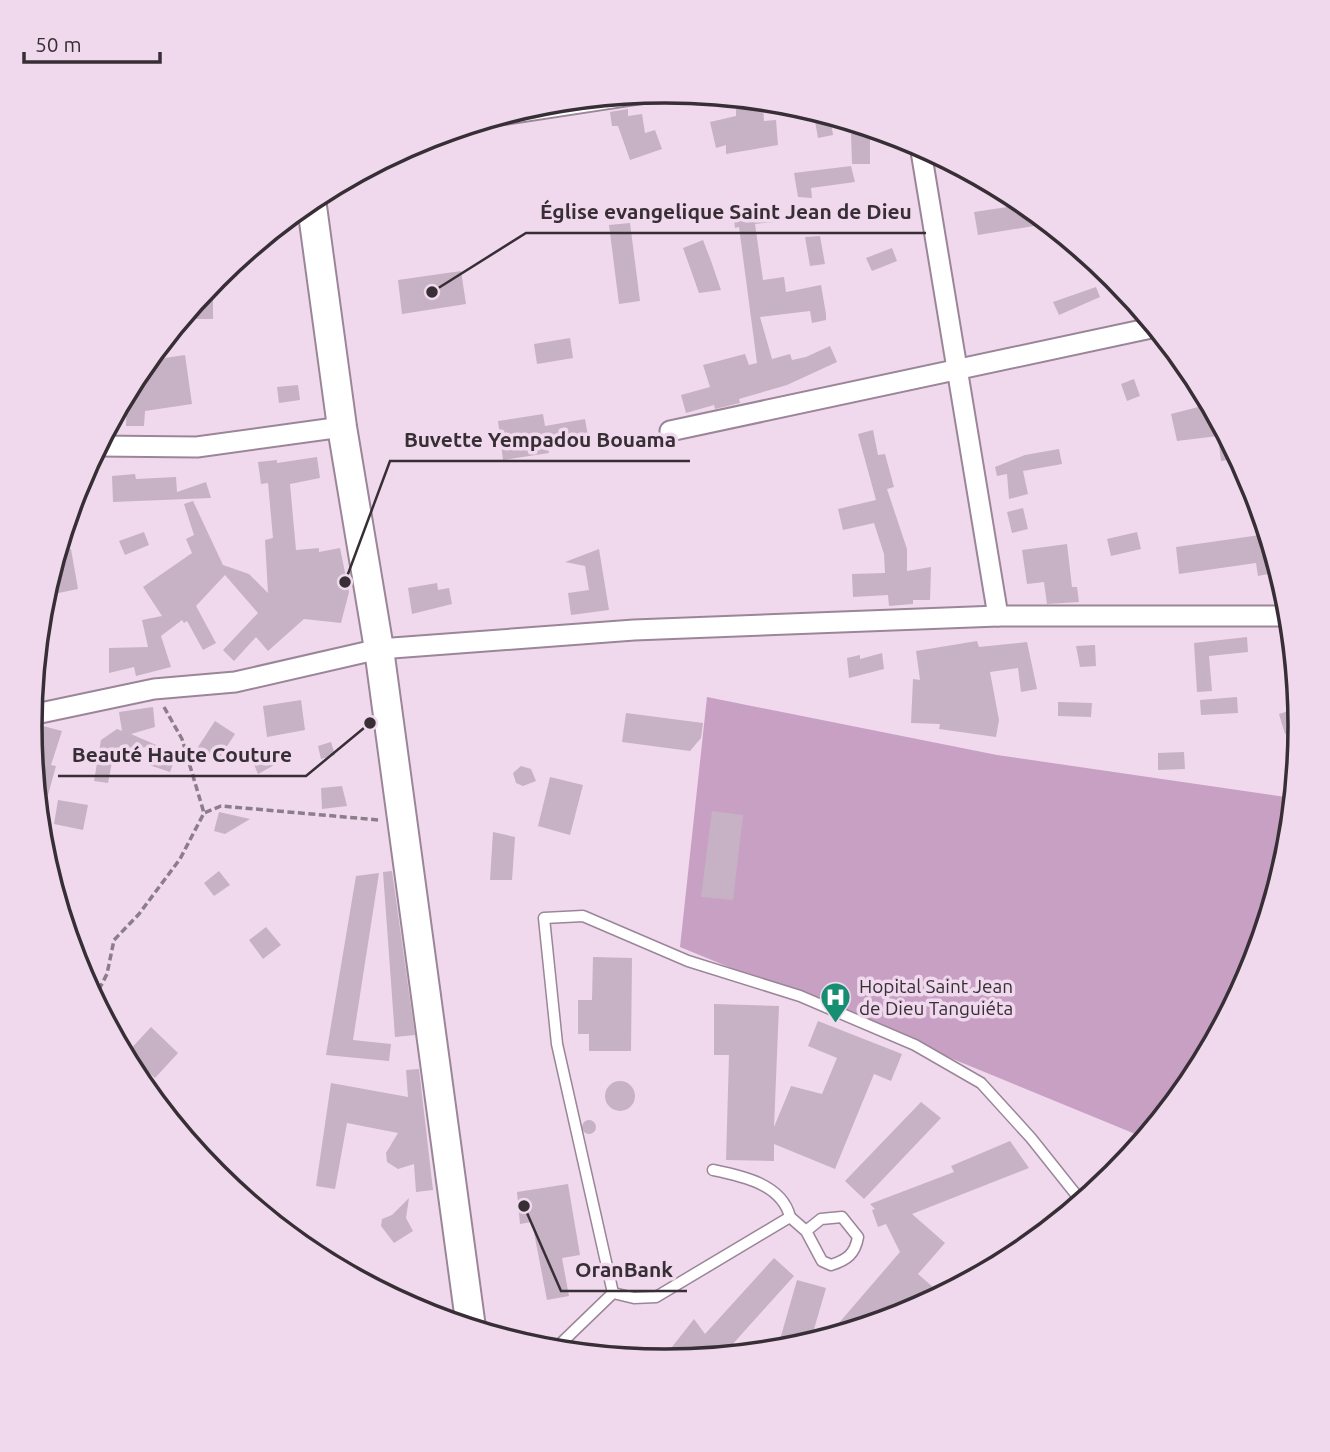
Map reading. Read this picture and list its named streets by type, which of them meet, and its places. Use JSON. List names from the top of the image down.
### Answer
{
  "places": {
    "other": [
      "Église evangelique Saint Jean de Dieu",
      "Buvette Yempadou Bouama",
      "Beauté Haute Couture",
      "OranBank"
    ],
    "hospital": ["Hopital Saint Jean de Dieu Tanguiéta"]
  },
  "scale_bar": "50 m"
}
